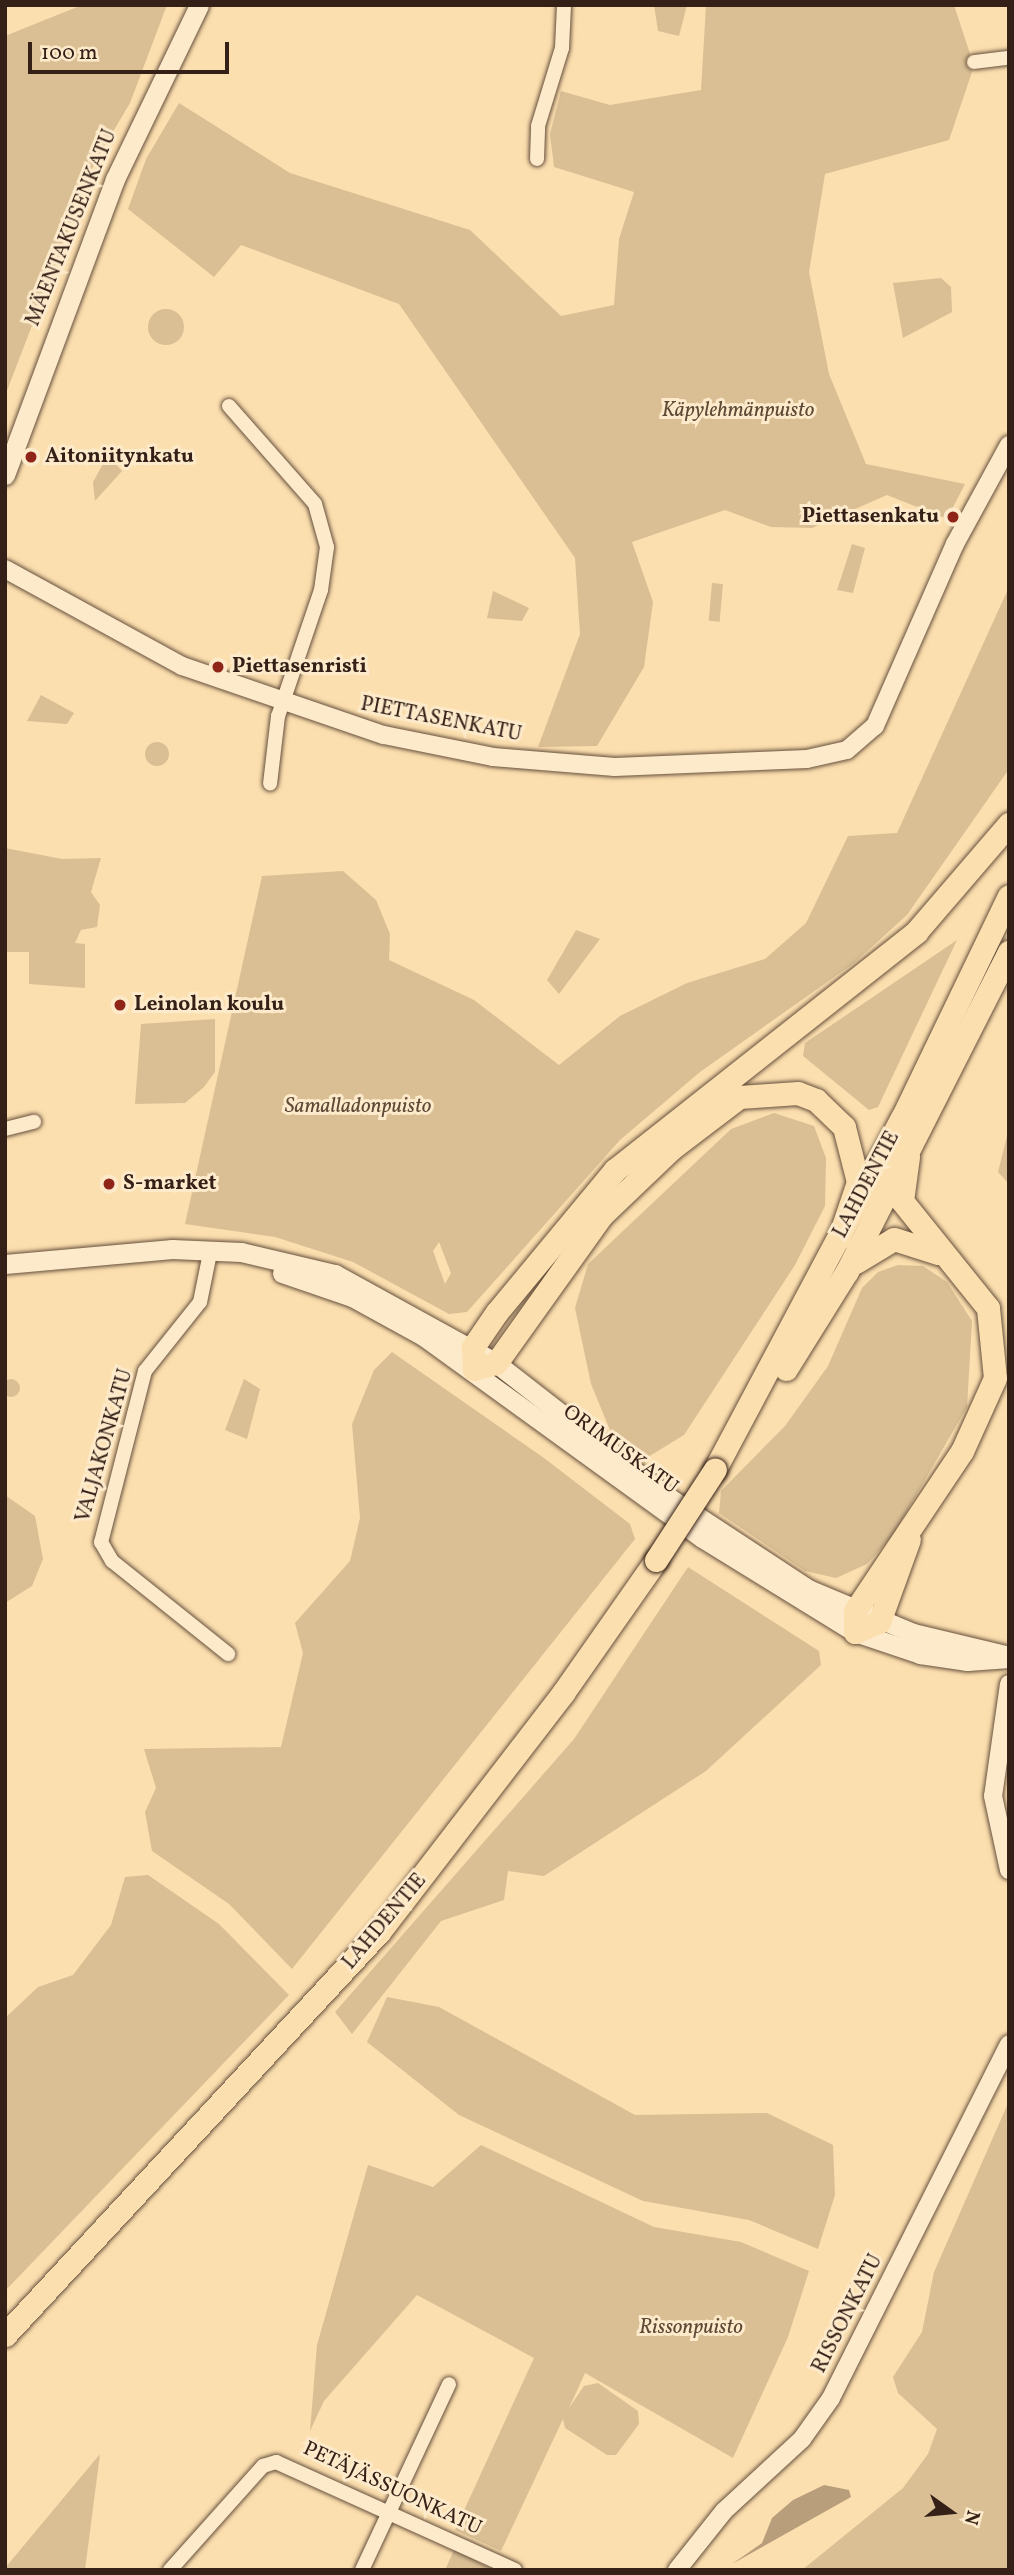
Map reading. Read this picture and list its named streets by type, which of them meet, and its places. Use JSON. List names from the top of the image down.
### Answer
{
  "streets": {
    "highway": ["LAHDENTIE"],
    "main road": ["MÄENTAKUSENKATU", "ORIMUSKATU"],
    "street": [
      "PIETTASENKATU",
      "VALJAKONKATU",
      "RISSONKATU",
      "PETÄJÄSSUONKATU"
    ]
  },
  "crossings": [
    ["VALJAKONKATU", "ORIMUSKATU"]
  ],
  "parks": ["Käpylehmänpuisto", "Samalladonpuisto", "Rissonpuisto"],
  "places": [
    "Aitoniitynkatu",
    "Piettasenkatu",
    "Piettasenristi",
    "Leinolan koulu",
    "S-market"
  ],
  "scale_bar": "100 m",
  "north": "right"
}
